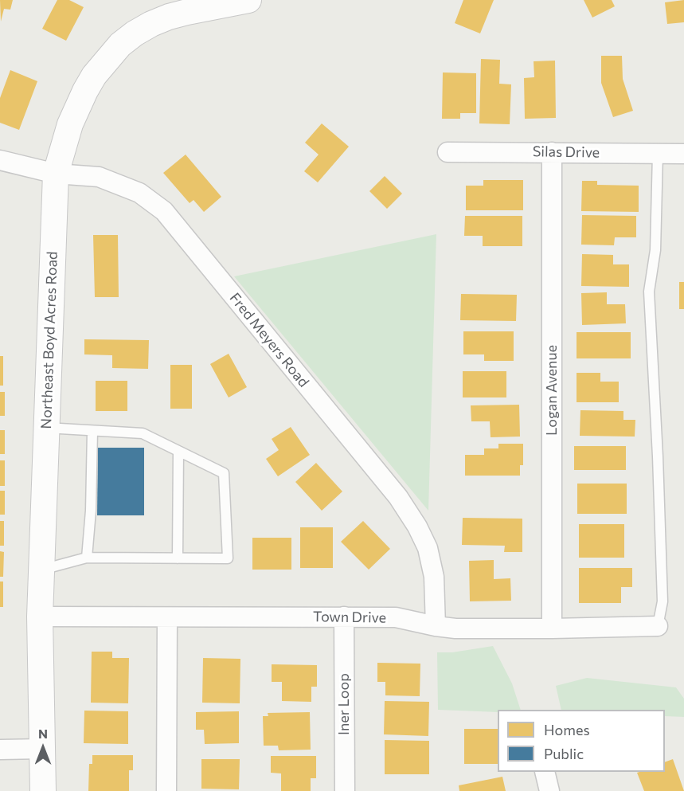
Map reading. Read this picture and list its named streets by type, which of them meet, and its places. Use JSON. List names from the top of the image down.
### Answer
{
  "streets": {
    "street": [
      "Silas Drive",
      "Northeast Boyd Acres Road",
      "Fred Meyers Road",
      "Logan Avenue",
      "Town Drive",
      "Iner Loop"
    ]
  },
  "crossings": [
    ["Silas Drive", "Logan Avenue"],
    ["Northeast Boyd Acres Road", "Fred Meyers Road"],
    ["Northeast Boyd Acres Road", "Town Drive"],
    ["Fred Meyers Road", "Town Drive"],
    ["Logan Avenue", "Town Drive"],
    ["Town Drive", "Iner Loop"]
  ],
  "legend": ["Homes", "Public"],
  "north": "top"
}
